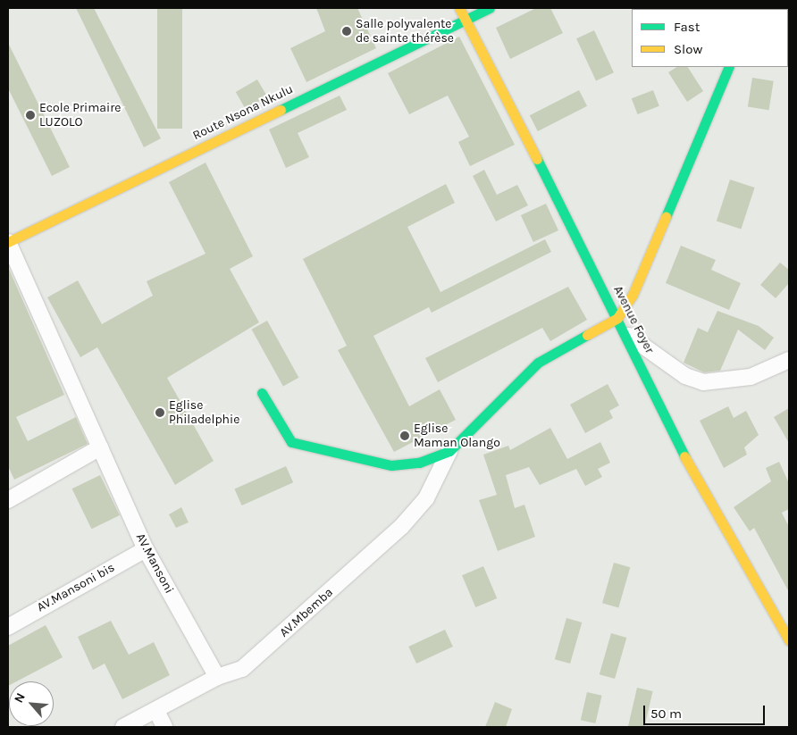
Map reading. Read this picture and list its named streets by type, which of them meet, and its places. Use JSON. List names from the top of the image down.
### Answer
{
  "streets": {
    "street": [
      "Route Nsona Nkulu",
      "Avenue Foyer",
      "AV.Mansoni",
      "AV.Mansoni bis",
      "AV.Mbemba"
    ]
  },
  "crossings": [
    ["Route Nsona Nkulu", "Avenue Foyer"],
    ["Route Nsona Nkulu", "AV.Mansoni"],
    ["AV.Mansoni", "AV.Mansoni bis"],
    ["AV.Mansoni", "AV.Mbemba"]
  ],
  "places": [
    "Salle polyvalente de sainte thérèse",
    "Ecole Primaire LUZOLO",
    "Eglise Philadelphie",
    "Eglise Maman Olango"
  ],
  "legend": ["Fast", "Slow"],
  "scale_bar": "50 m",
  "north": "top left"
}
